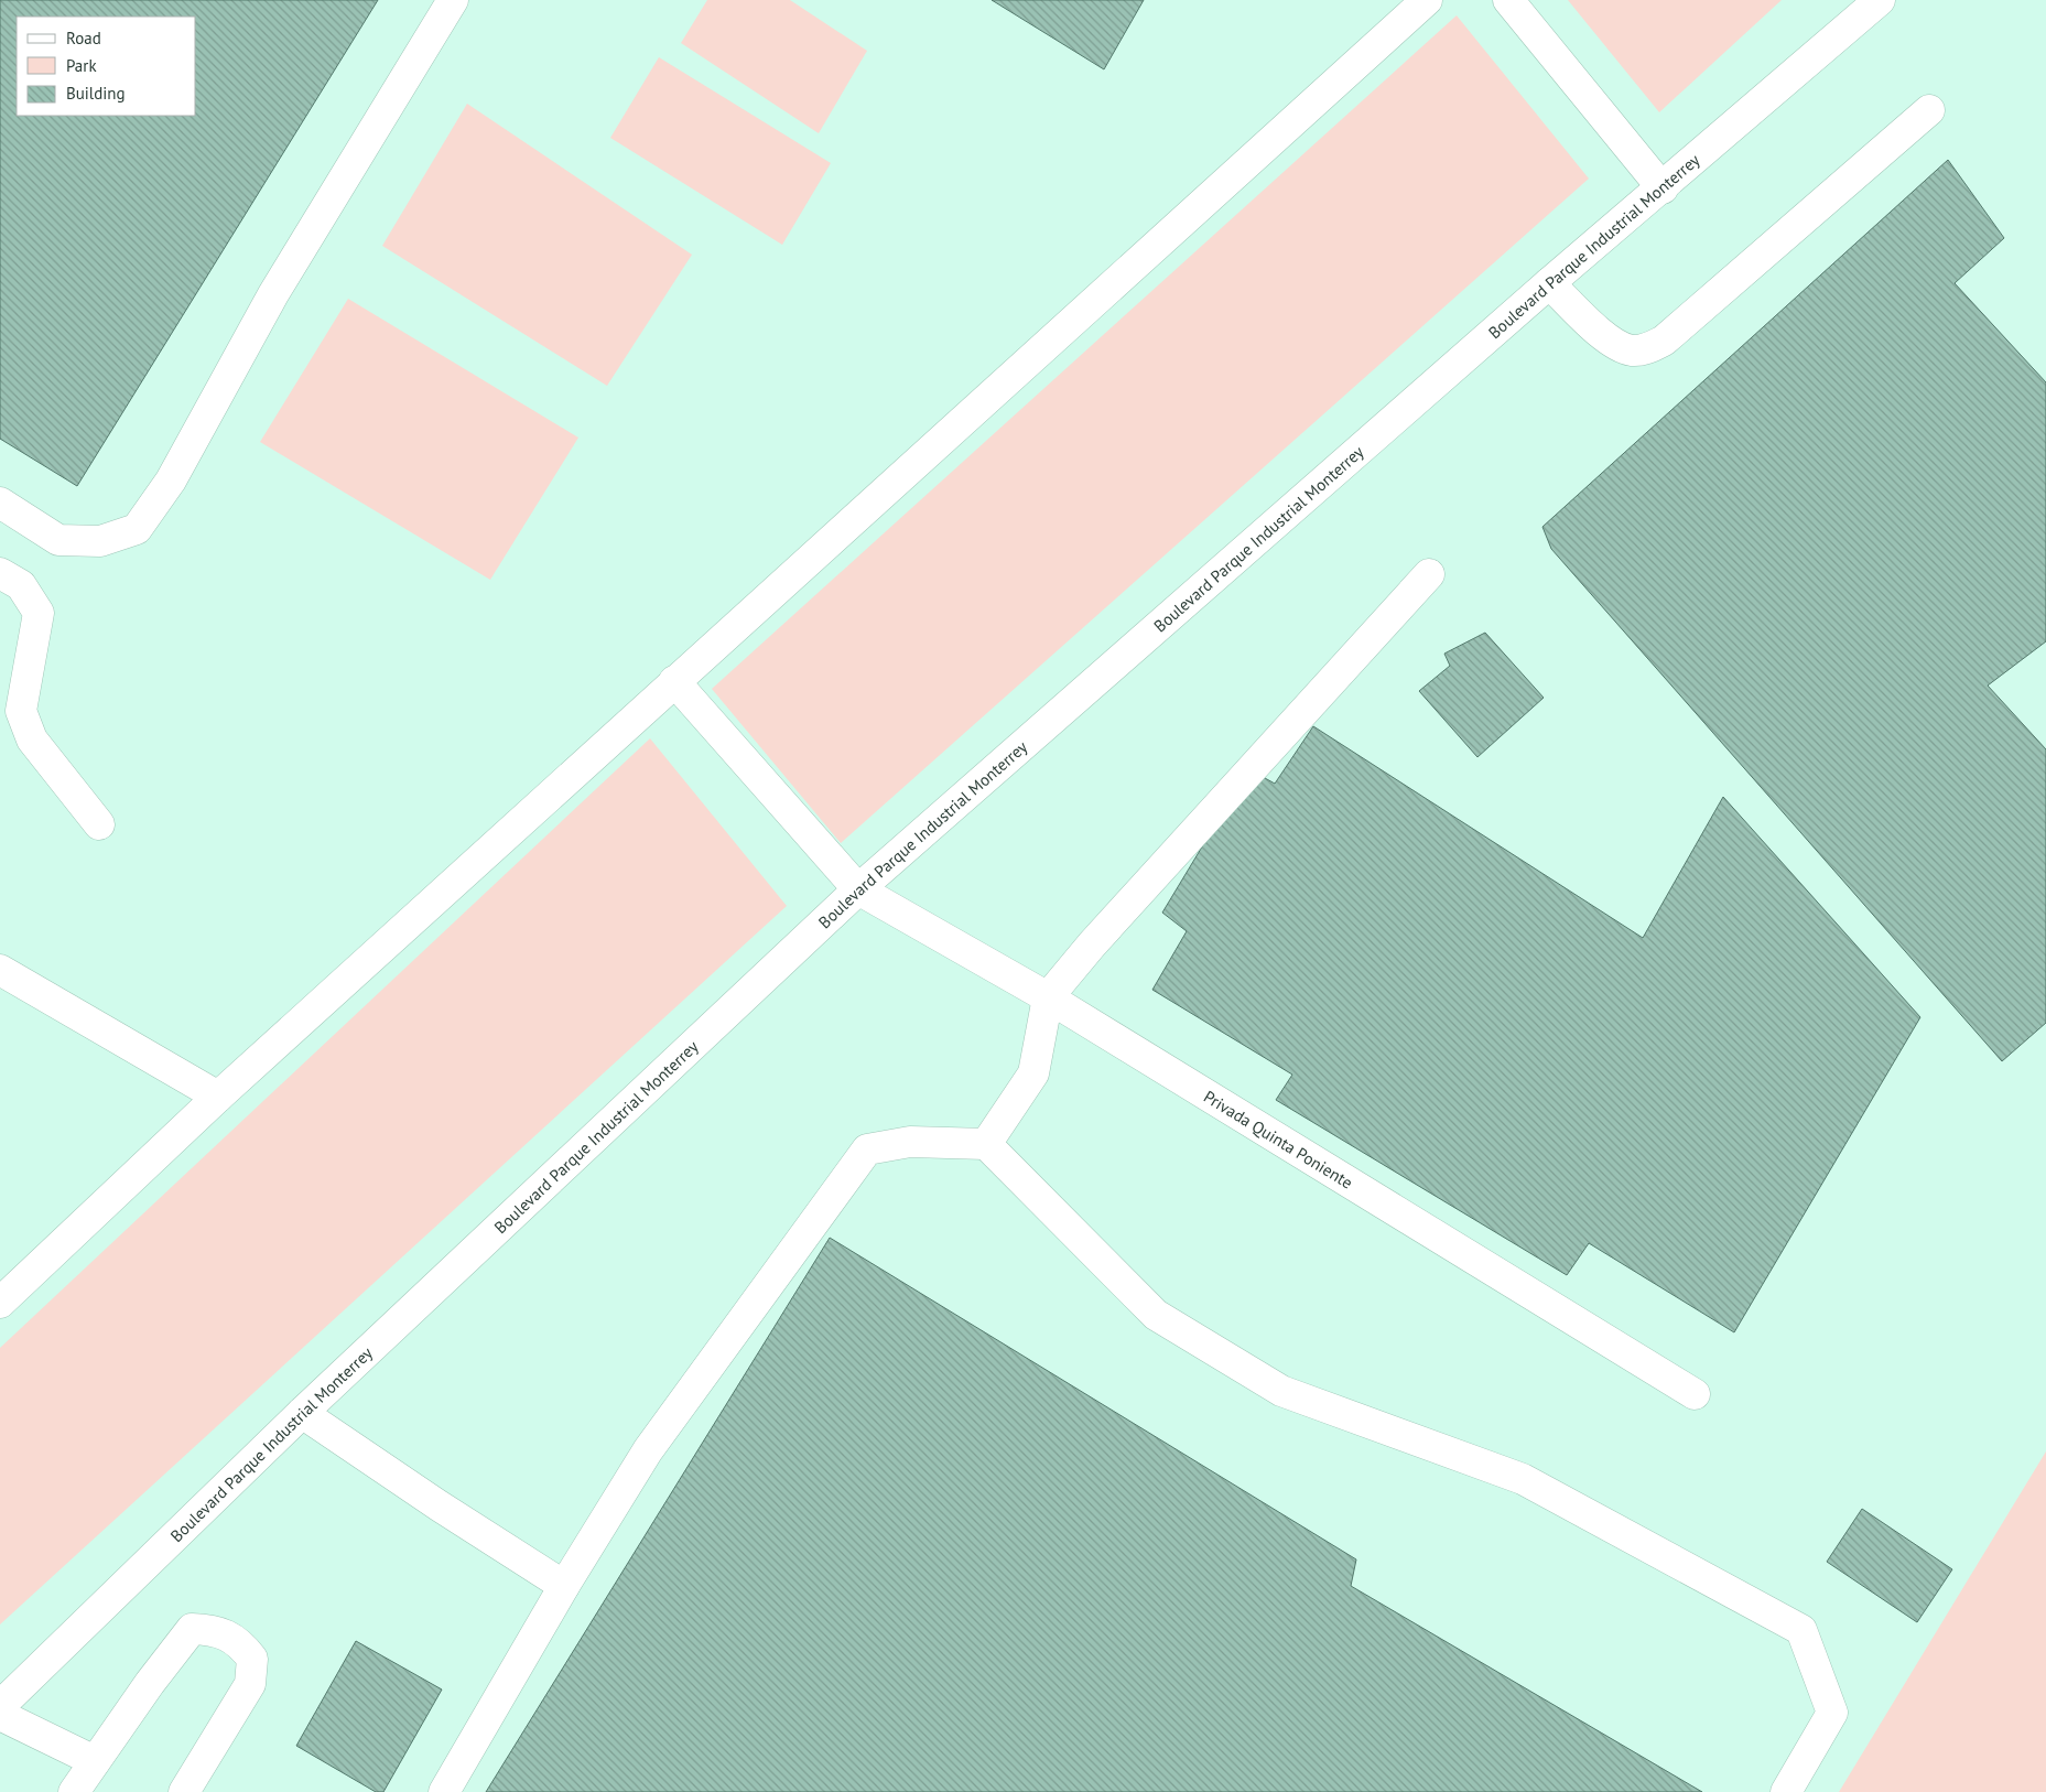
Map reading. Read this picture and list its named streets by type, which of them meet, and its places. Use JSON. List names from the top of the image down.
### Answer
{
  "streets": {
    "street": ["Boulevard Parque Industrial Monterrey", "Privada Quinta Poniente"]
  },
  "crossings": [
    ["Boulevard Parque Industrial Monterrey", "Privada Quinta Poniente"]
  ],
  "legend": ["Road", "Park", "Building"]
}
